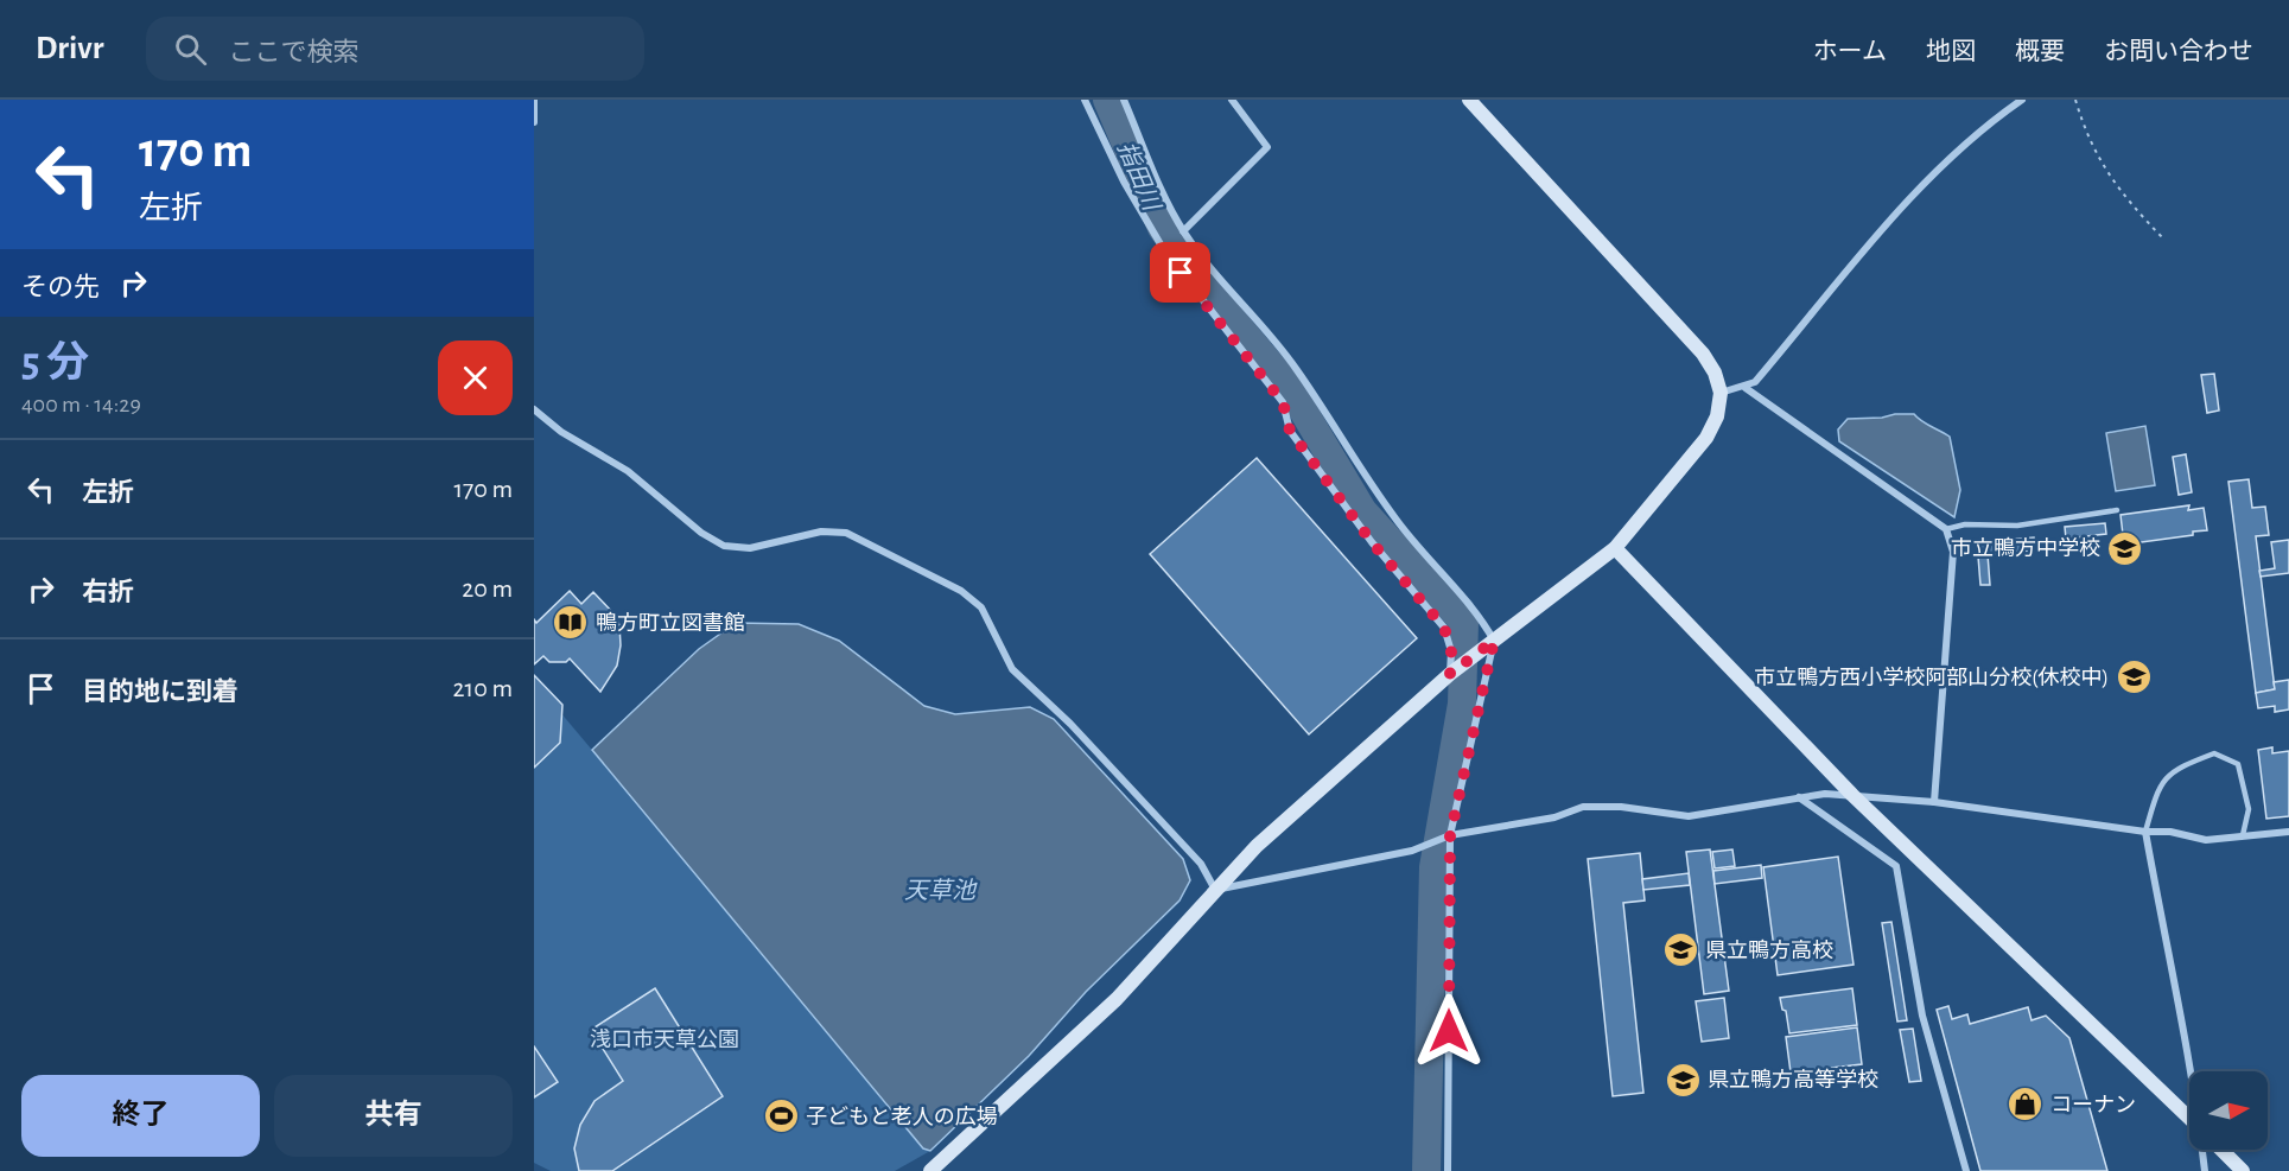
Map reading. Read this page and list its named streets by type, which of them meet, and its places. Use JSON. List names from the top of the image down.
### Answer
{
  "water": ["指田川", "天草池"],
  "parks": ["浅口市天草公園"],
  "places": {
    "school or university": [
      "市立鴨方中学校",
      "市立鴨方西小学校阿部山分校(休校中)",
      "県立鴨方高校",
      "県立鴨方高等学校"
    ],
    "library": ["鴨方町立図書館"],
    "shop": ["コーナン"],
    "sports": ["子どもと老人の広場"]
  },
  "north": "right",
  "page": {
    "header": "Drivr",
    "search": "ここで検索",
    "nav": [
      "ホーム",
      "地図",
      "概要",
      "お問い合わせ"
    ],
    "turn": ["170 m", "左折"],
    "then": "その先",
    "heading": ["5 分", "400 m · 14:29"],
    "list": [
      {
        "name": "左折",
        "value": "170 m"
      },
      {
        "name": "右折",
        "value": "20 m"
      },
      {
        "name": "目的地に到着",
        "value": "210 m"
      }
    ],
    "buttons": ["終了", "共有"]
  }
}
